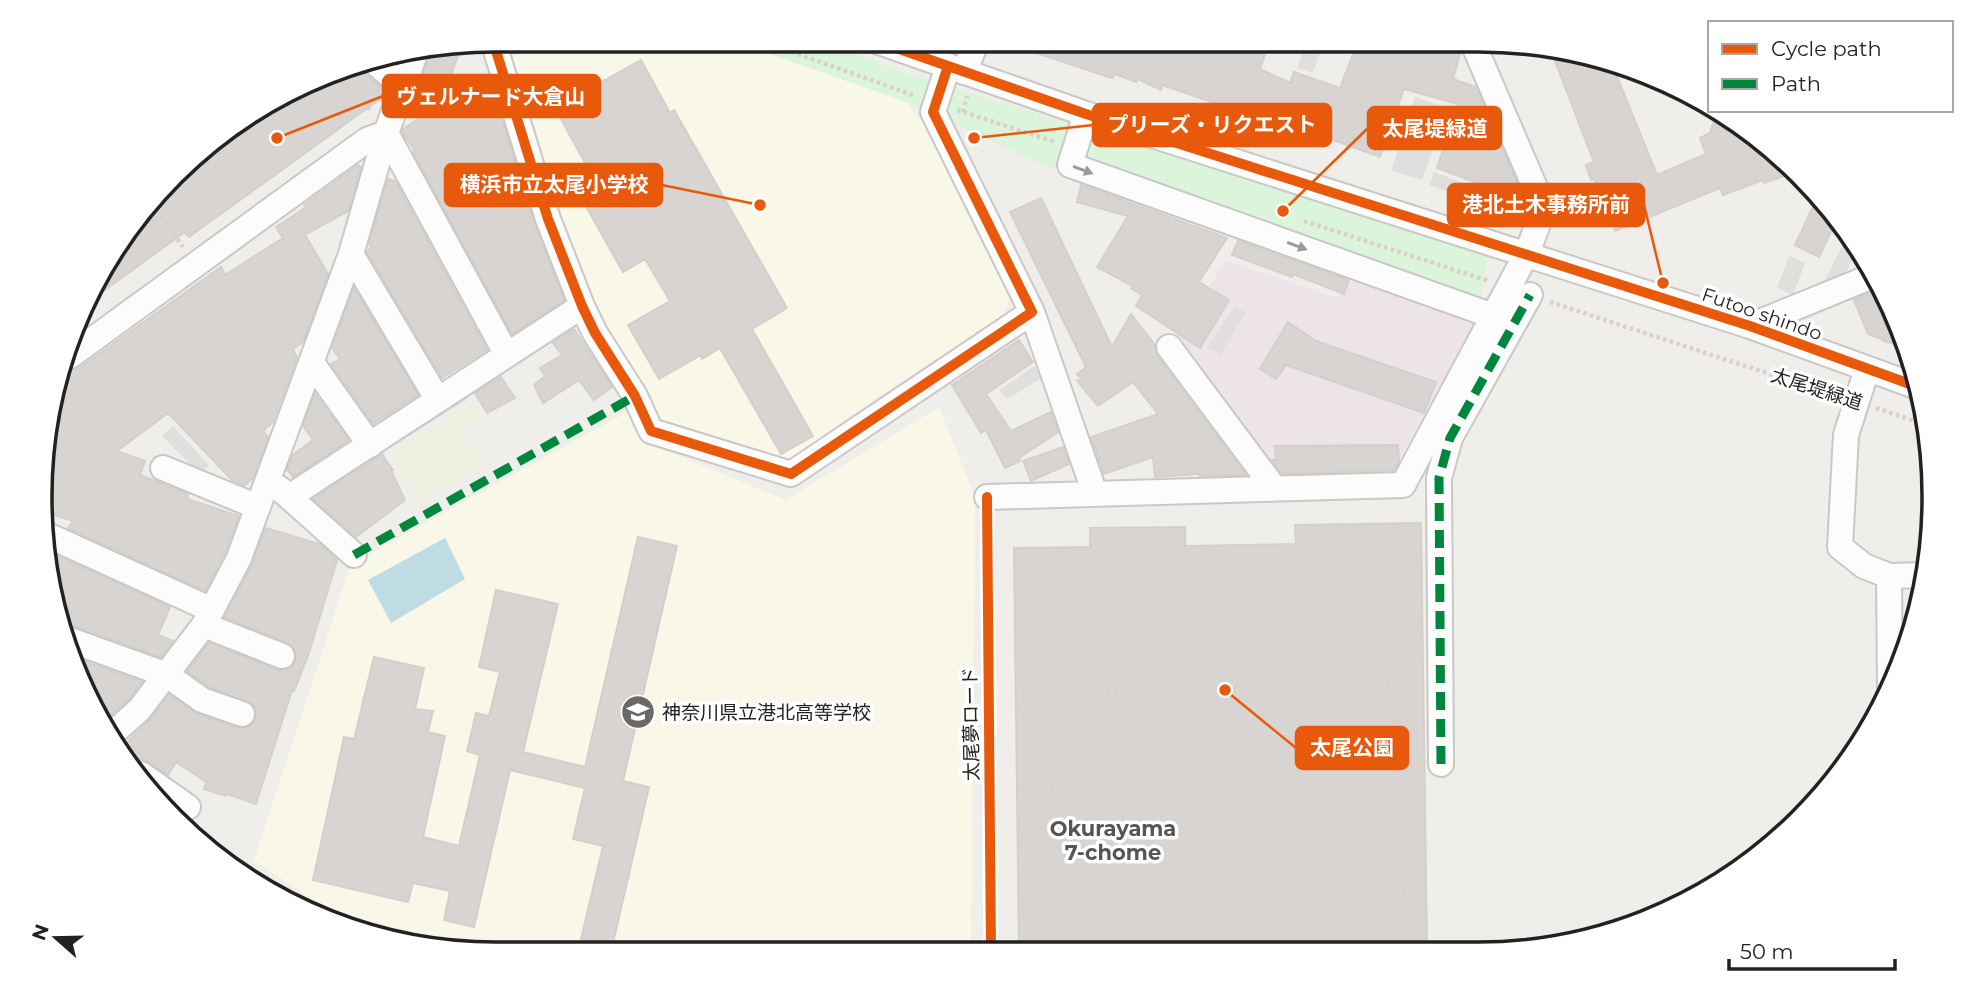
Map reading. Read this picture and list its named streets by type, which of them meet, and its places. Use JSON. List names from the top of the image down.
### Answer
{
  "streets": {
    "street": ["Futoo shindo"],
    "path": ["太尾堤緑道"],
    "cycle path": ["太尾夢ロード"]
  },
  "districts": ["Okurayama 7-chome"],
  "places": {
    "other": [
      "ヴェルナード大倉山",
      "プリーズ・リクエスト",
      "横浜市立太尾小学校",
      "太尾堤緑道",
      "港北土木事務所前",
      "太尾公園"
    ],
    "school or university": ["神奈川県立港北高等学校"]
  },
  "legend": ["Cycle path", "Path"],
  "scale_bar": "50 m",
  "north": "left"
}
